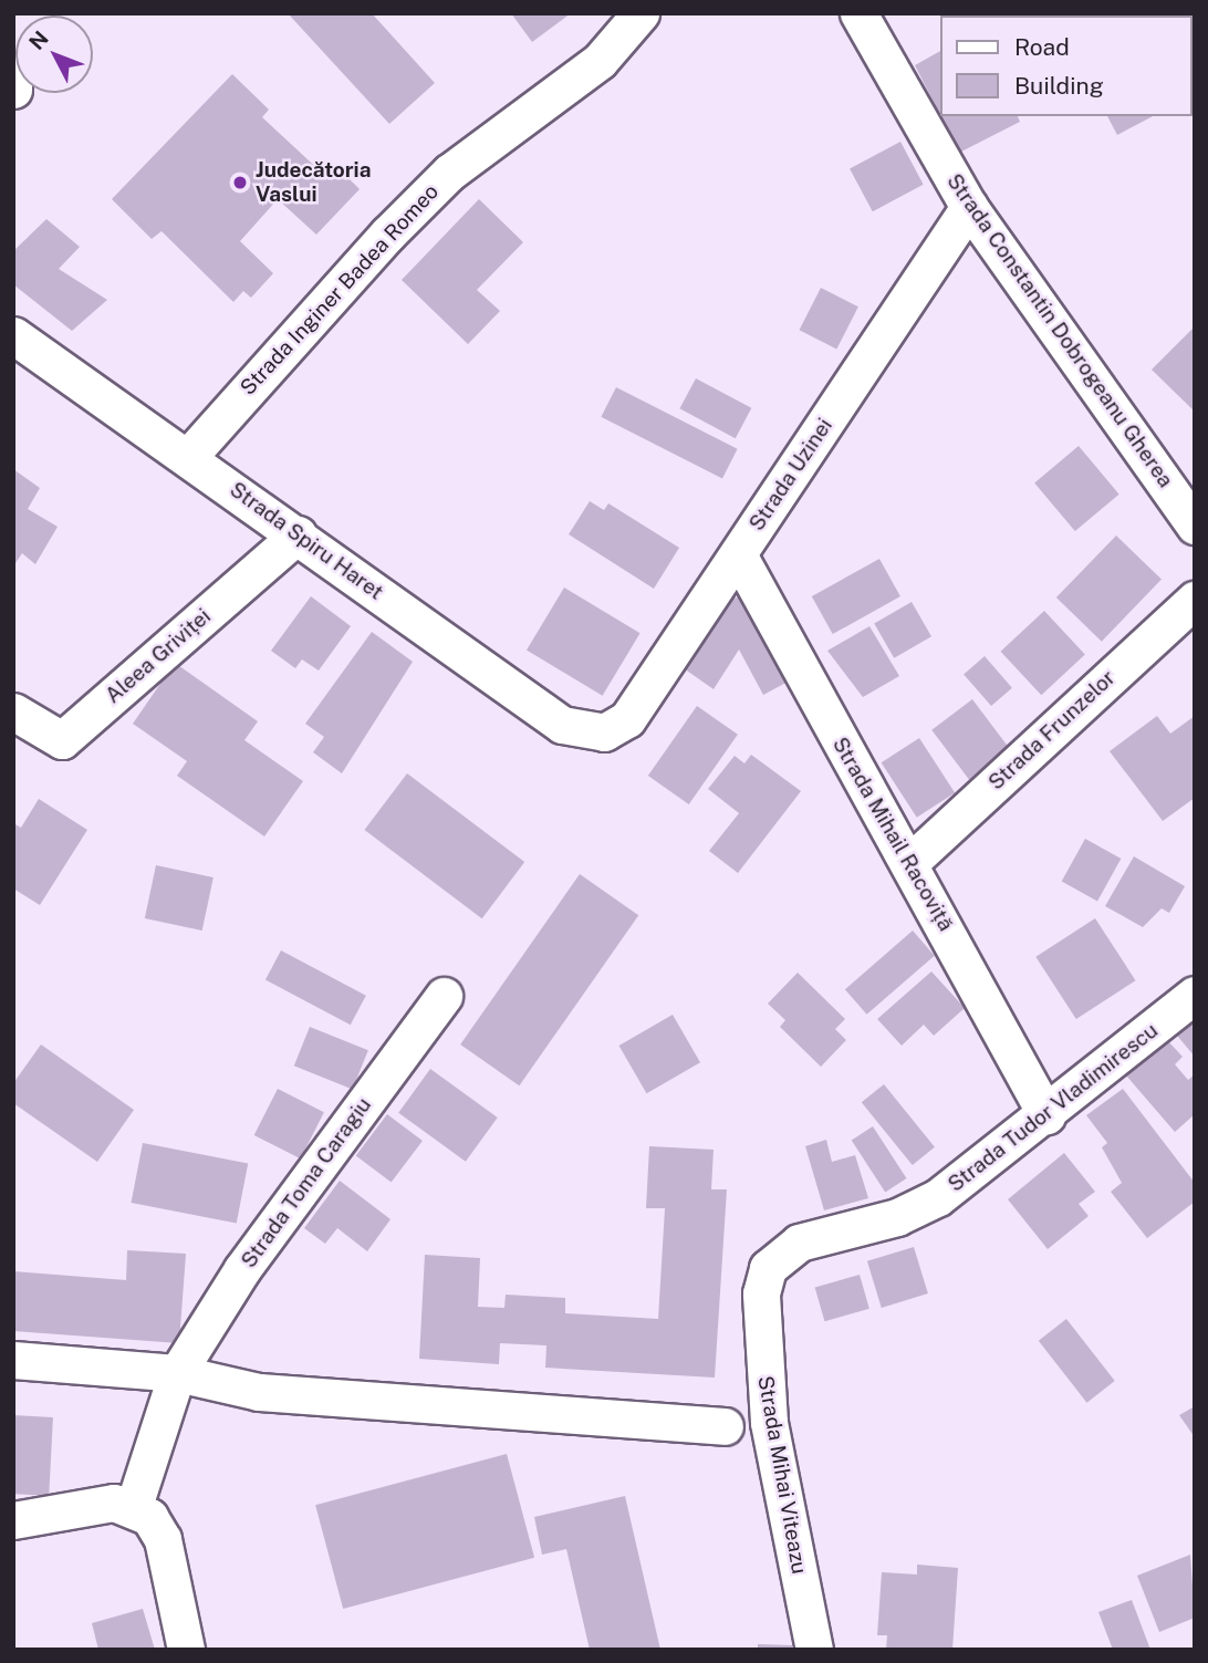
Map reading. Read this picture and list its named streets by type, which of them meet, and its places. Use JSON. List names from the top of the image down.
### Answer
{
  "streets": {
    "street": [
      "Strada Inginer Badea Romeo",
      "Strada Constantin Dobrogeanu Gherea",
      "Strada Uzinei",
      "Strada Spiru Haret",
      "Aleea Griviței",
      "Strada Frunzelor",
      "Strada Mihail Racoviță",
      "Strada Tudor Vladimirescu",
      "Strada Toma Caragiu",
      "Strada Mihai Viteazu"
    ]
  },
  "crossings": [
    ["Strada Inginer Badea Romeo", "Strada Spiru Haret"],
    ["Strada Constantin Dobrogeanu Gherea", "Strada Uzinei"],
    ["Strada Uzinei", "Strada Spiru Haret"],
    ["Strada Uzinei", "Strada Mihail Racoviță"],
    ["Strada Spiru Haret", "Aleea Griviței"],
    ["Strada Frunzelor", "Strada Mihail Racoviță"],
    ["Strada Mihail Racoviță", "Strada Tudor Vladimirescu"],
    ["Strada Tudor Vladimirescu", "Strada Mihai Viteazu"]
  ],
  "places": ["Judecătoria Vaslui"],
  "legend": ["Road", "Building"],
  "north": "top left"
}
